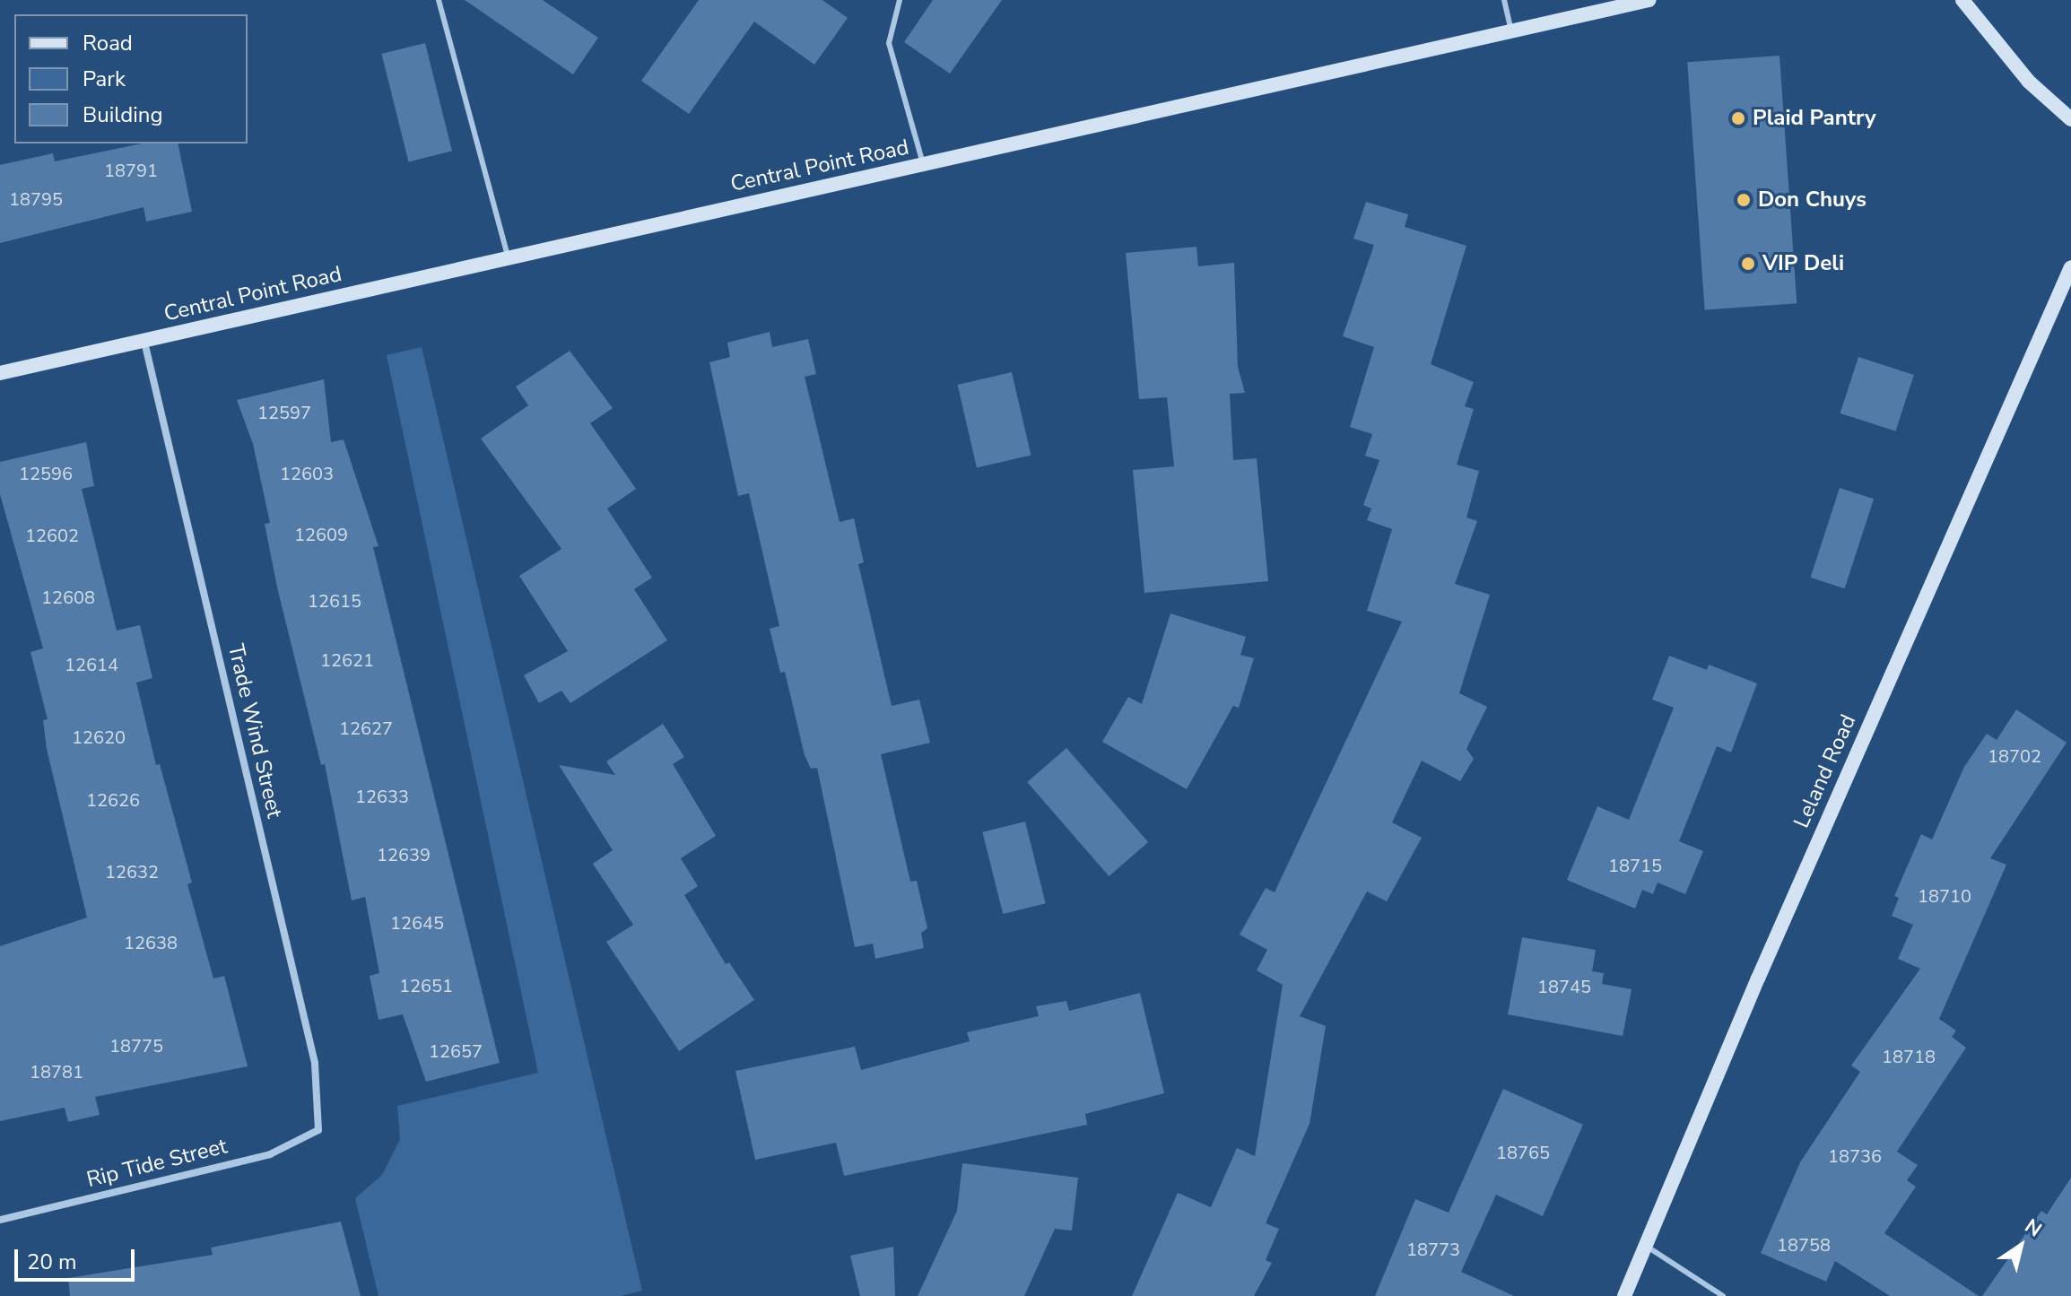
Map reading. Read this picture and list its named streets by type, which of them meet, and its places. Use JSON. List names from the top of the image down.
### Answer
{
  "streets": {
    "street": [
      "Central Point Road",
      "Trade Wind Street",
      "Leland Road",
      "Rip Tide Street"
    ]
  },
  "crossings": [
    ["Central Point Road", "Trade Wind Street"],
    ["Trade Wind Street", "Rip Tide Street"]
  ],
  "places": ["Plaid Pantry", "Don Chuys", "VIP Deli"],
  "house_numbers": [
    "18791",
    "18795",
    "12597",
    "12596",
    "12603",
    "12609",
    "12602",
    "12608",
    "12615",
    "12621",
    "12614",
    "12627",
    "12620",
    "18702",
    "12633",
    "12626",
    "12639",
    "18715",
    "12632",
    "18710",
    "12645",
    "12638",
    "12651",
    "18745",
    "18775",
    "12657",
    "18718",
    "18781",
    "18765",
    "18736",
    "18758",
    "18773"
  ],
  "legend": ["Road", "Park", "Building"],
  "scale_bar": "20 m",
  "north": "top right"
}
